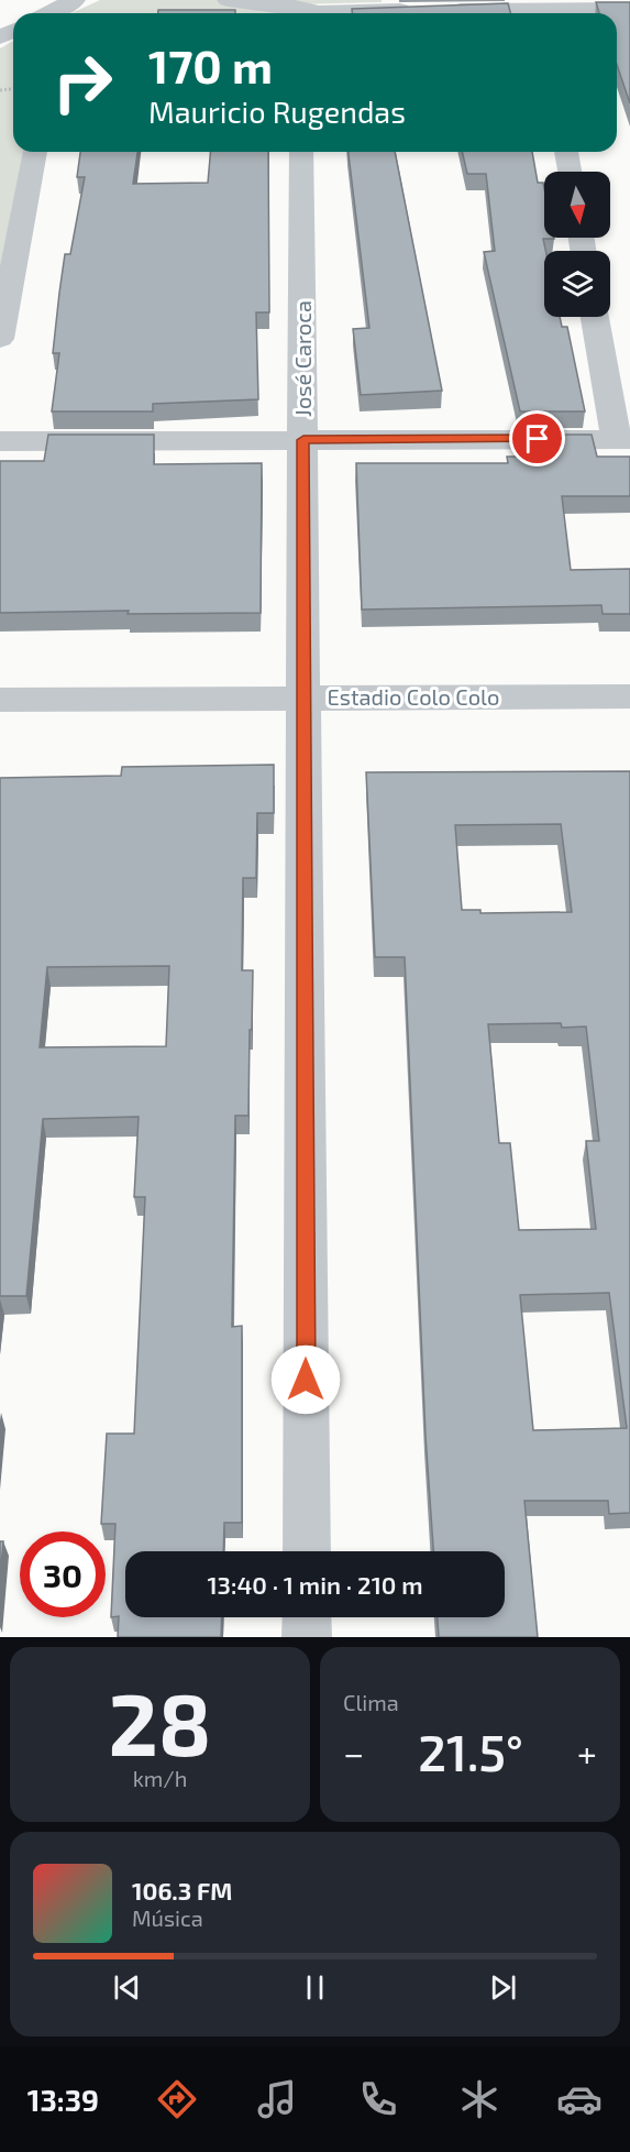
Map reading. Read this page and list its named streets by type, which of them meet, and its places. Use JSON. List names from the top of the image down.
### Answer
{
  "streets": {
    "street": ["José Caroca", "Estadio Colo Colo"]
  },
  "crossings": [
    ["José Caroca", "Estadio Colo Colo"]
  ],
  "north": "bottom",
  "page": {
    "turn": ["170 m", "Mauricio Rugendas"],
    "limit": "30",
    "trip": "13:40 · 1 min · 210 m",
    "tile": [
      ["28", "km/h"],
      "Clima"
    ],
    "heat": ["−", "21.5°", "+"],
    "song": ["106.3 FM", "Música"],
    "tabs": "13:39"
  }
}
